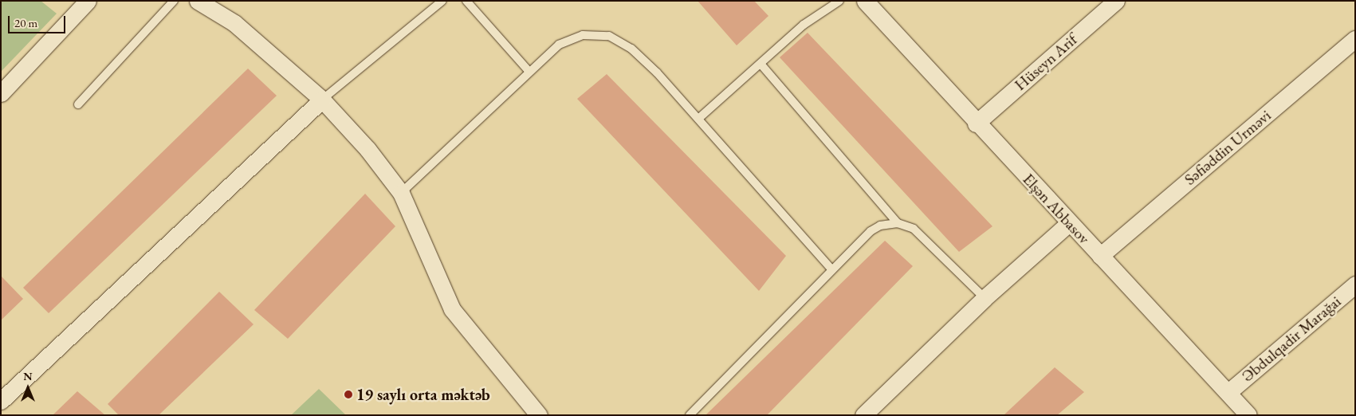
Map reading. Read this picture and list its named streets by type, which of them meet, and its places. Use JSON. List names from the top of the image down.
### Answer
{
  "streets": {
    "street": [
      "Hüseyn Arif",
      "Səfiəddin Urməvi",
      "Elşən Abbasov",
      "Əbdulqadir Marağai"
    ]
  },
  "crossings": [
    ["Hüseyn Arif", "Elşən Abbasov"],
    ["Səfiəddin Urməvi", "Elşən Abbasov"],
    ["Elşən Abbasov", "Əbdulqadir Marağai"]
  ],
  "places": ["19 saylı orta məktəb"],
  "scale_bar": "20 m",
  "north": "top"
}
